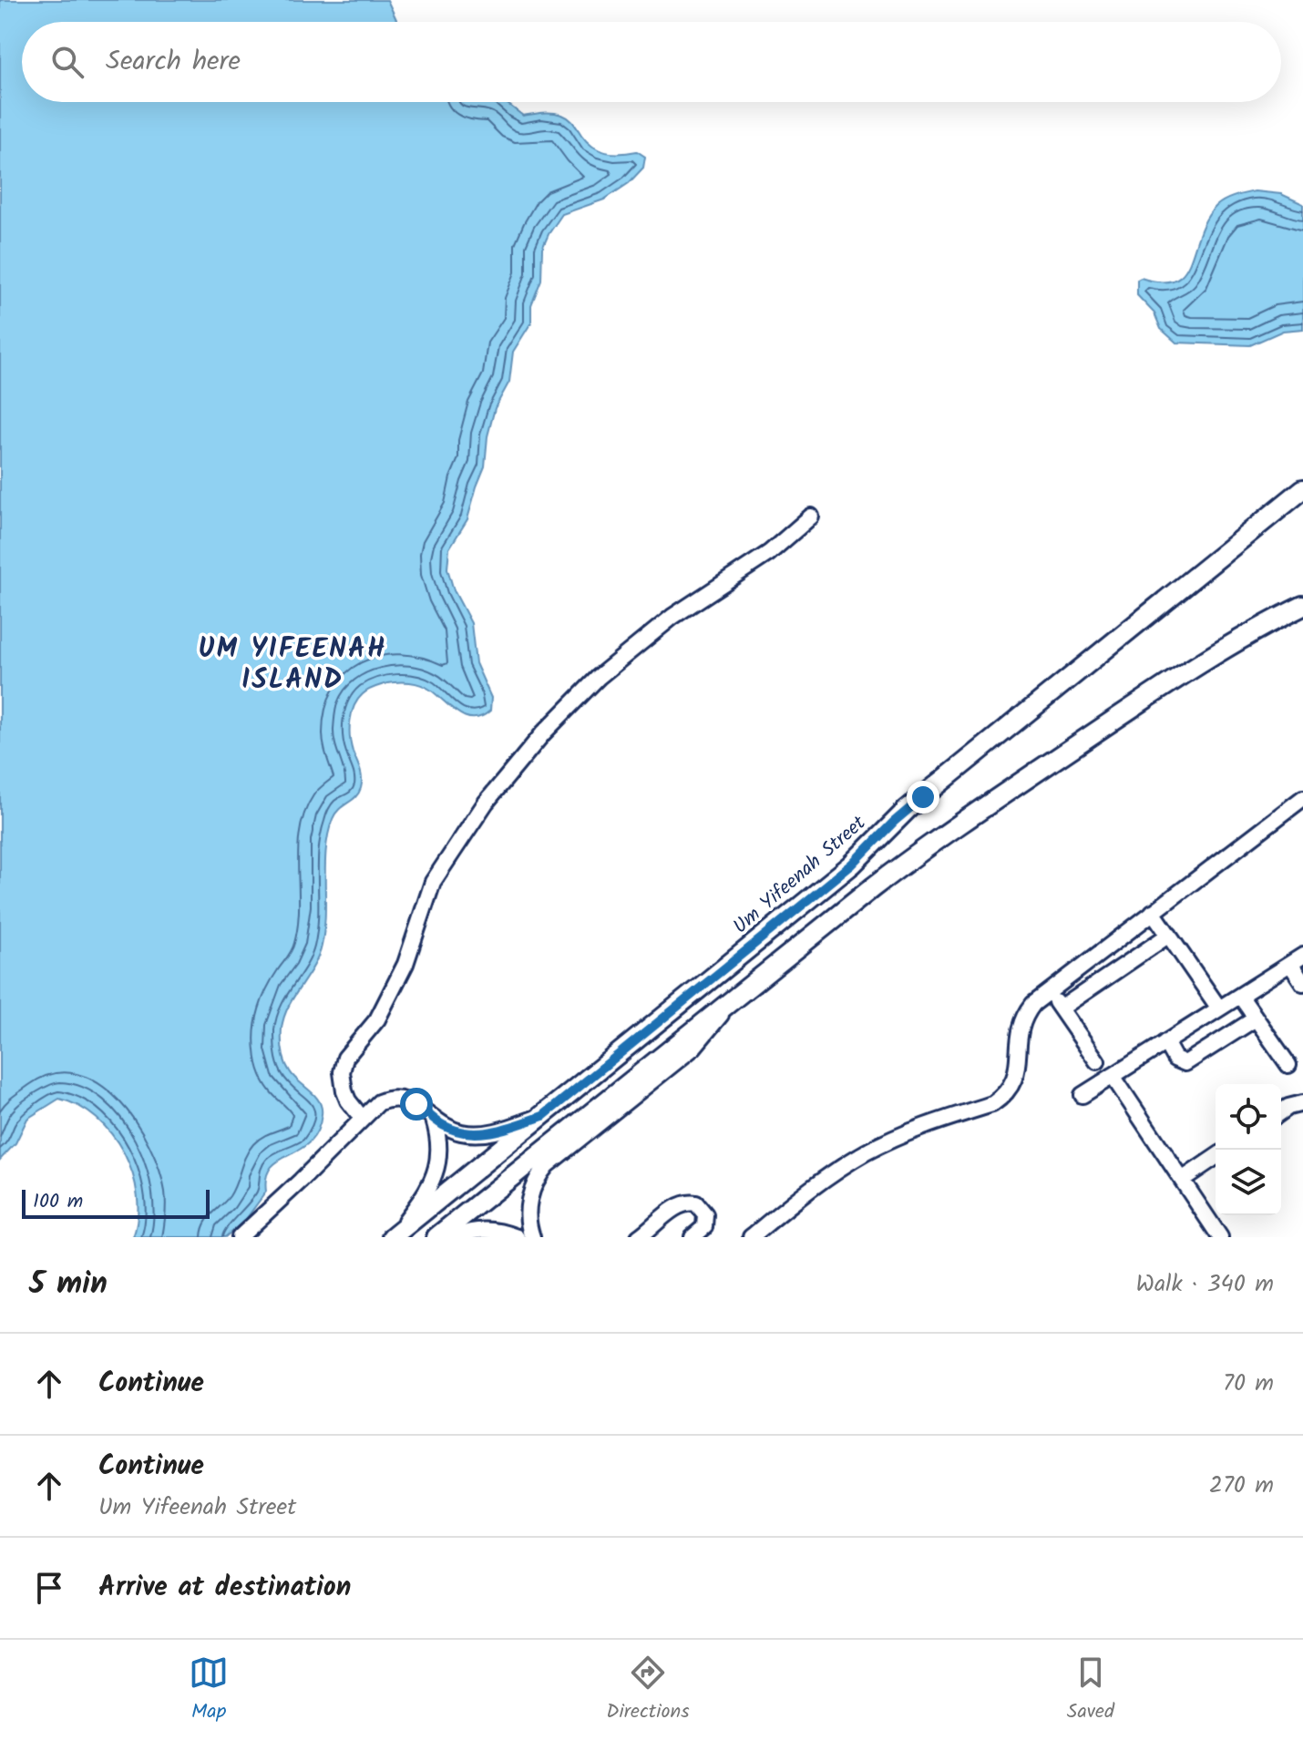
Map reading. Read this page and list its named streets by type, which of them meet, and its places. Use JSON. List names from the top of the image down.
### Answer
{
  "streets": {
    "main road": ["Um Yifeenah Street"]
  },
  "districts": ["UM YIFEENAH ISLAND"],
  "scale_bar": "100 m",
  "page": {
    "search": "Search here",
    "scale": "100 m",
    "heading": ["5 min", "Walk · 340 m"],
    "list": [
      ["Continue", "70 m"],
      ["Continue", "Um Yifeenah Street", "270 m"],
      "Arrive at destination"
    ],
    "nav": ["Map", "Directions", "Saved"]
  }
}
